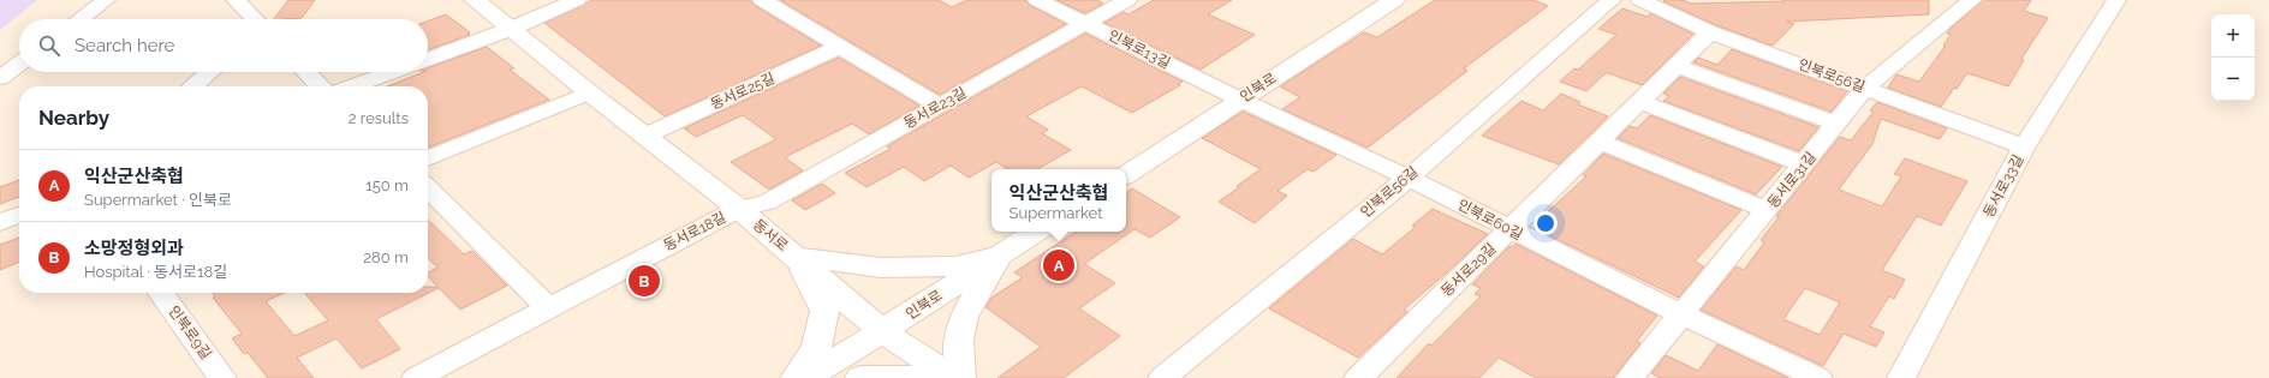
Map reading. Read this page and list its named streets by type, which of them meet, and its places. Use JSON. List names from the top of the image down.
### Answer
{
  "streets": {
    "street": [
      "인북로13길",
      "인북로56길",
      "인북로",
      "동서로25길",
      "동서로23길",
      "동서로31길",
      "동서로33길",
      "인북로60길",
      "동서로18길",
      "동서로",
      "동서로29길",
      "인북로9길"
    ]
  },
  "crossings": [
    ["인북로13길", "인북로"],
    ["인북로13길", "동서로23길"],
    ["인북로13길", "인북로60길"],
    ["인북로56길", "동서로31길"],
    ["인북로56길", "동서로33길"],
    ["인북로56길", "인북로60길"],
    ["인북로56길", "동서로29길"],
    ["인북로", "인북로60길"],
    ["인북로", "동서로"],
    ["동서로25길", "동서로"],
    ["동서로23길", "동서로18길"],
    ["동서로23길", "동서로"],
    ["동서로31길", "인북로60길"],
    ["인북로60길", "동서로29길"],
    ["동서로18길", "동서로"]
  ],
  "page": {
    "map_buttons": ["+", "−"],
    "search": "Search here",
    "heading": ["Nearby", "2 results"],
    "list": [
      {
        "mark": "A",
        "name": "익산군산축협",
        "note": "Supermarket · 인북로",
        "value": "150 m"
      },
      {
        "mark": "B",
        "name": "소망정형외과",
        "note": "Hospital · 동서로18길",
        "value": "280 m"
      }
    ],
    "popup": ["익산군산축협", "Supermarket"],
    "pins": ["A", "B"]
  }
}
